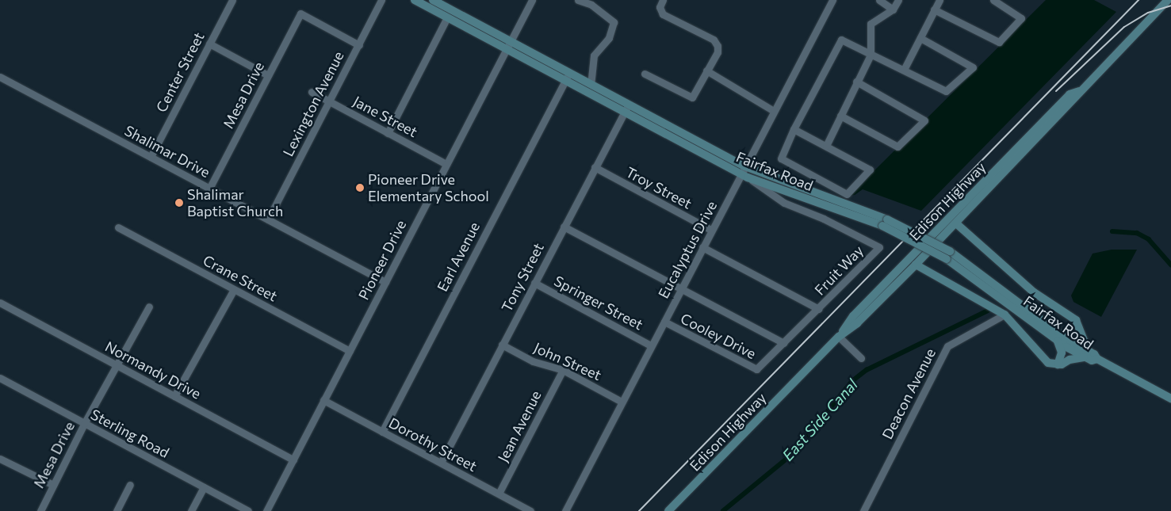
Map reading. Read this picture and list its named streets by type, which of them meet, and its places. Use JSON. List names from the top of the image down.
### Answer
{
  "streets": {
    "main road": ["Fairfax Road", "Edison Highway"],
    "street": [
      "Center Street",
      "Mesa Drive",
      "Lexington Avenue",
      "Jane Street",
      "Shalimar Drive",
      "Troy Street",
      "Eucalyptus Drive",
      "Earl Avenue",
      "Pioneer Drive",
      "Fruit Way",
      "Tony Street",
      "Crane Street",
      "Springer Street",
      "Cooley Drive",
      "John Street",
      "Normandy Drive",
      "Deacon Avenue",
      "Jean Avenue",
      "Sterling Road",
      "Dorothy Street"
    ]
  },
  "crossings": [
    ["Center Street", "Shalimar Drive"],
    ["Mesa Drive", "Lexington Avenue"],
    ["Mesa Drive", "Shalimar Drive"],
    ["Mesa Drive", "Normandy Drive"],
    ["Mesa Drive", "Sterling Road"],
    ["Lexington Avenue", "Jane Street"],
    ["Lexington Avenue", "Shalimar Drive"],
    ["Jane Street", "Pioneer Drive"],
    ["Shalimar Drive", "Pioneer Drive"],
    ["Fairfax Road", "Eucalyptus Drive"],
    ["Fairfax Road", "Earl Avenue"],
    ["Fairfax Road", "Pioneer Drive"],
    ["Fairfax Road", "Fruit Way"],
    ["Fairfax Road", "Tony Street"],
    ["Troy Street", "Eucalyptus Drive"],
    ["Troy Street", "Tony Street"],
    ["Eucalyptus Drive", "Fruit Way"],
    ["Eucalyptus Drive", "Springer Street"],
    ["Eucalyptus Drive", "Cooley Drive"],
    ["Eucalyptus Drive", "John Street"],
    ["Earl Avenue", "Dorothy Street"],
    ["Pioneer Drive", "Crane Street"],
    ["Pioneer Drive", "Normandy Drive"],
    ["Pioneer Drive", "Dorothy Street"],
    ["Fruit Way", "Cooley Drive"],
    ["Tony Street", "Springer Street"],
    ["Tony Street", "John Street"],
    ["Tony Street", "Dorothy Street"],
    ["John Street", "Jean Avenue"],
    ["Jean Avenue", "Dorothy Street"]
  ],
  "water": ["East Side Canal"],
  "places": ["Pioneer Drive Elementary School", "Shalimar Baptist Church"]
}
